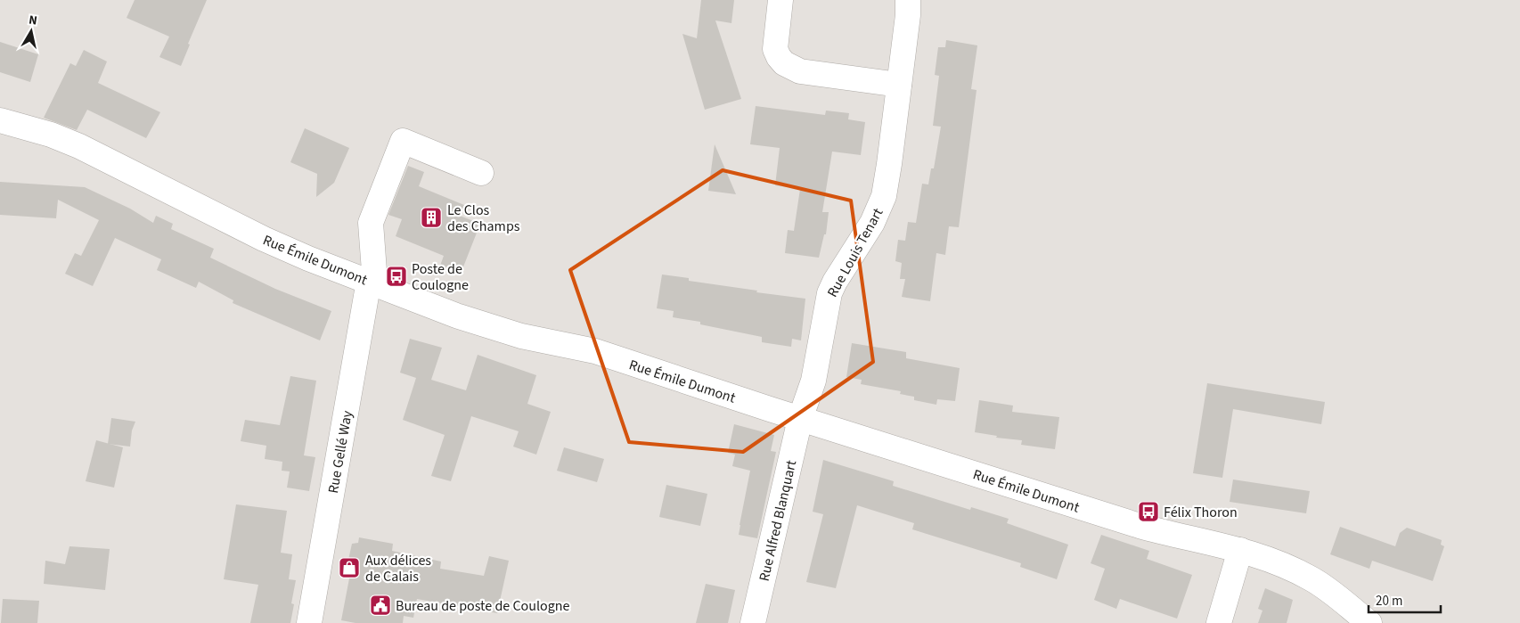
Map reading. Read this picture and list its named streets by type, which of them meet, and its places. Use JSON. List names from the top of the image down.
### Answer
{
  "streets": {
    "street": [
      "Rue Louis Tenart",
      "Rue Émile Dumont",
      "Rue Gellé Way",
      "Rue Alfred Blanquart"
    ]
  },
  "crossings": [
    ["Rue Louis Tenart", "Rue Émile Dumont"],
    ["Rue Louis Tenart", "Rue Alfred Blanquart"],
    ["Rue Émile Dumont", "Rue Gellé Way"],
    ["Rue Émile Dumont", "Rue Alfred Blanquart"]
  ],
  "places": {
    "building": ["Le Clos des Champs"],
    "bus stop": ["Poste de Coulogne", "Félix Thoron"],
    "shop": ["Aux délices de Calais"],
    "public building": ["Bureau de poste de Coulogne"]
  },
  "scale_bar": "20 m",
  "north": "top"
}
